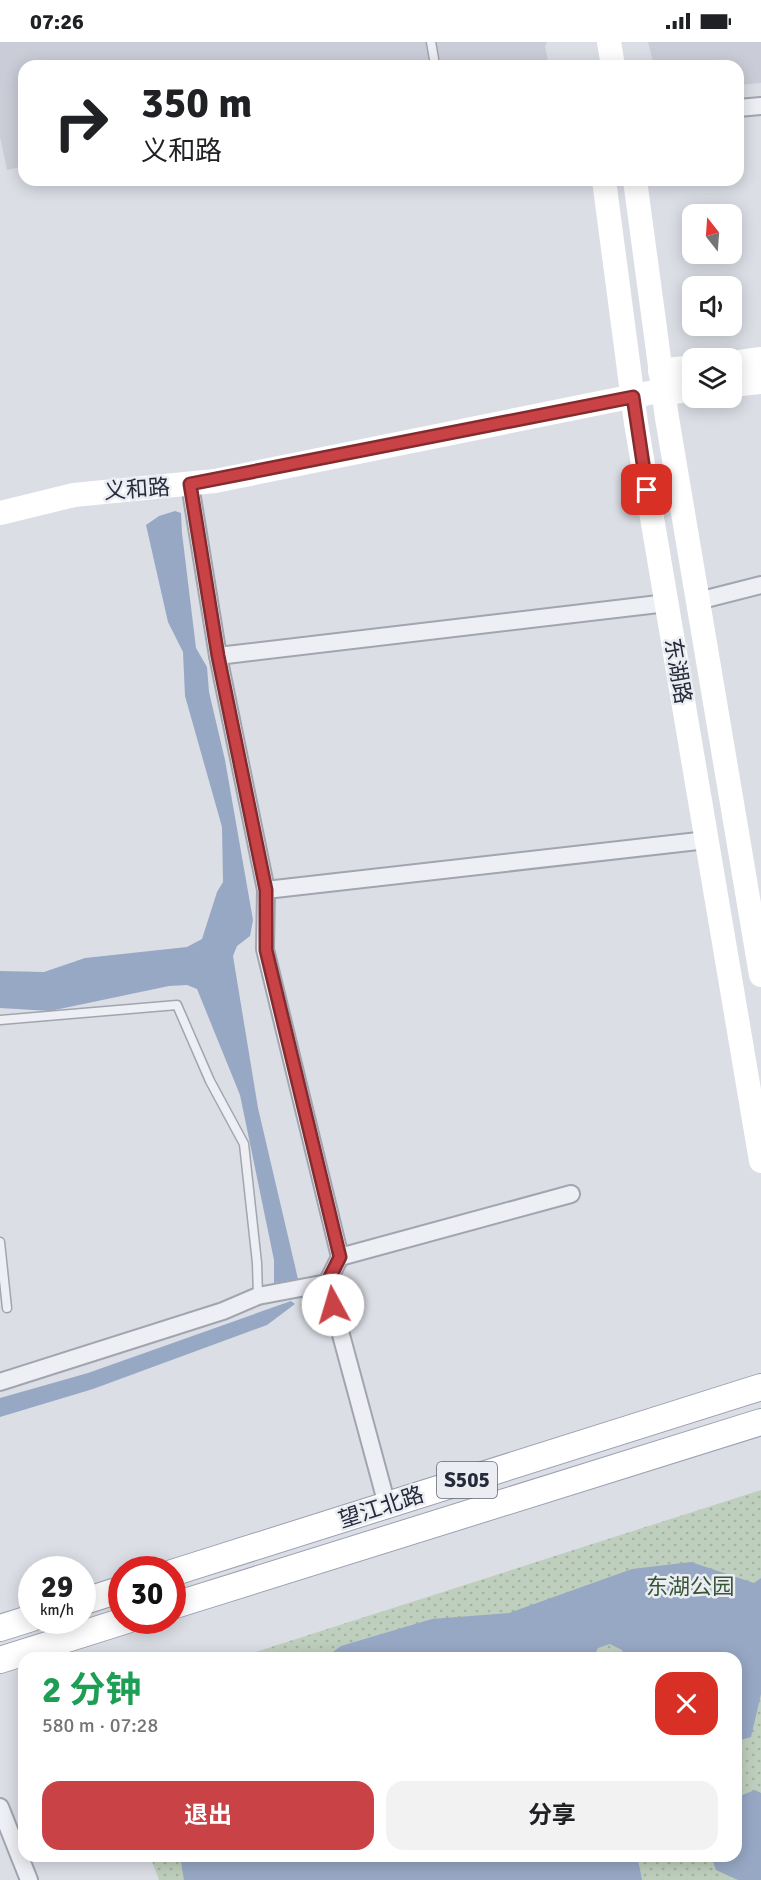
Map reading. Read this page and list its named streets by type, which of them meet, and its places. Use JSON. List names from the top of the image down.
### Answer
{
  "streets": {
    "main road": [
      "义和路",
      "东湖路",
      "S505",
      "望江北路"
    ]
  },
  "crossings": [
    ["义和路", "东湖路"]
  ],
  "parks": ["东湖公园"],
  "north": "top",
  "page": {
    "status": "07:26",
    "turn": ["350 m", "义和路"],
    "speed": "29 km/h",
    "limit": "30",
    "heading": ["2 分钟", "580 m · 07:28"],
    "buttons": ["退出", "分享"]
  }
}
